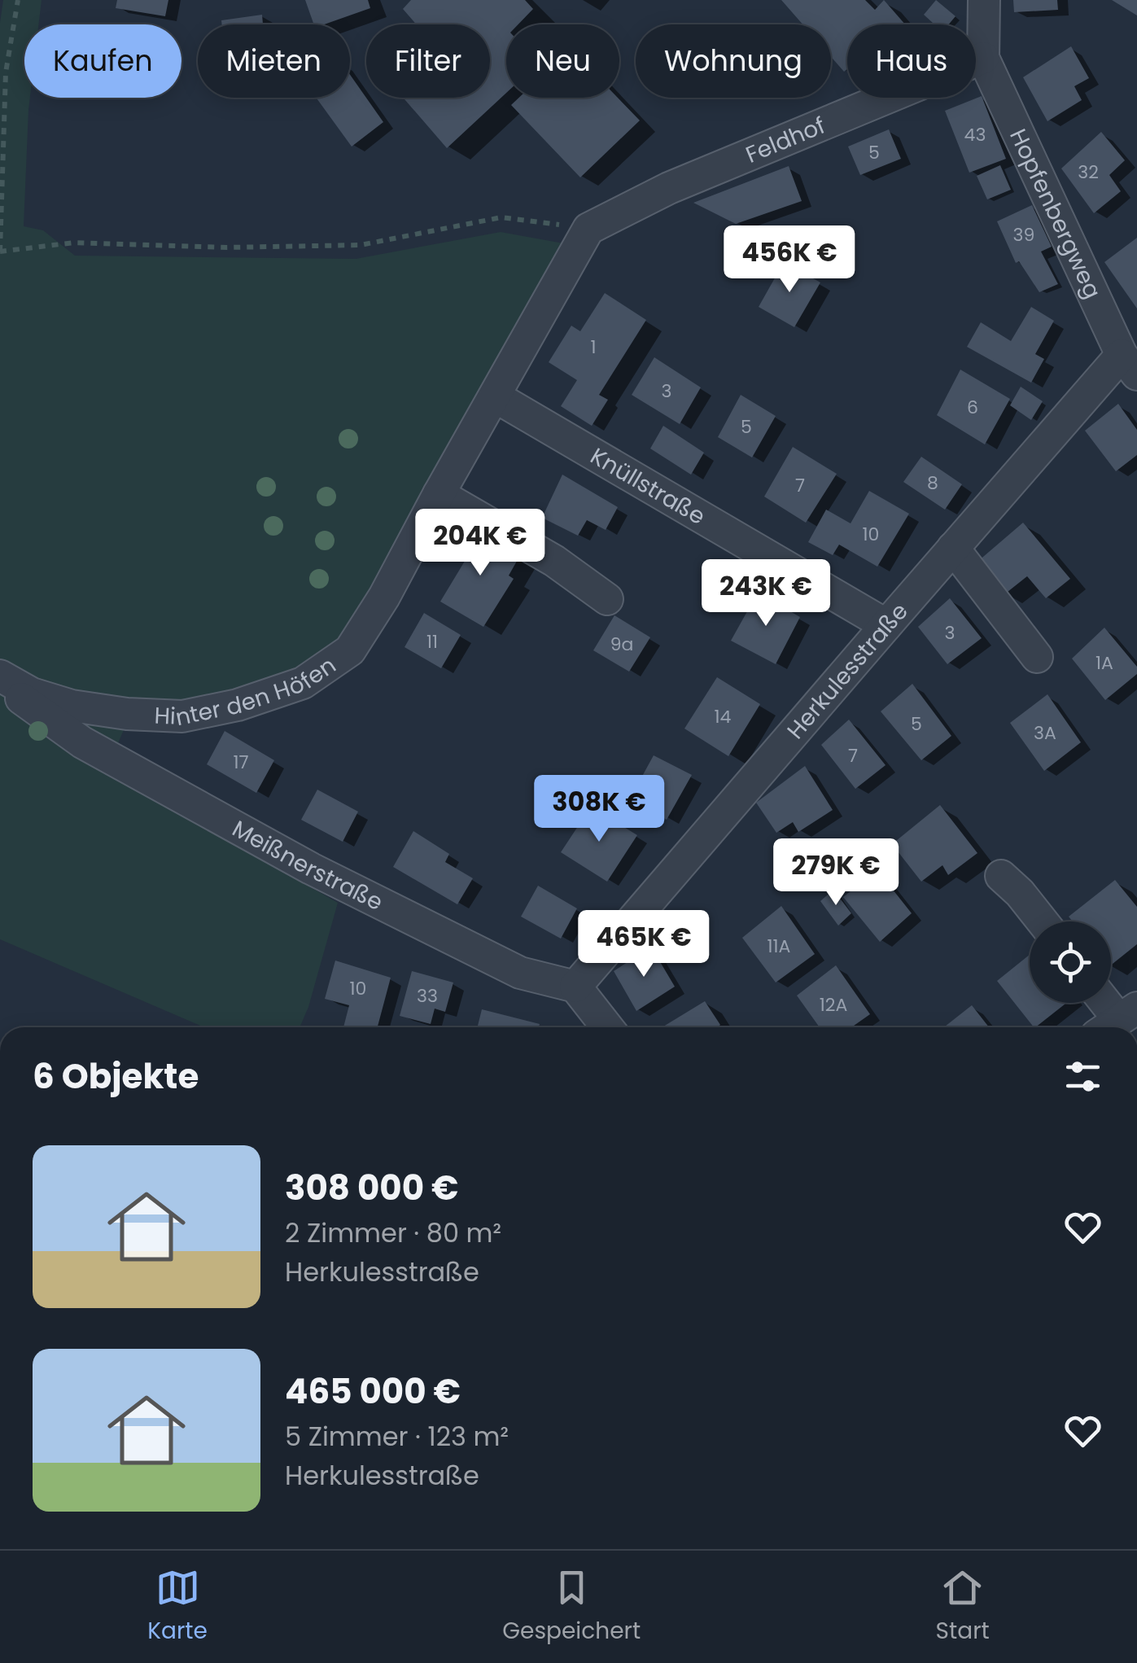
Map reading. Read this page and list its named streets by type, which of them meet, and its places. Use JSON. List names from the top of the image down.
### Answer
{
  "streets": {
    "street": [
      "Feldhof",
      "Hopfenbergweg",
      "Knüllstraße",
      "Herkulesstraße",
      "Hinter den Höfen",
      "Meißnerstraße"
    ]
  },
  "crossings": [
    ["Feldhof", "Hopfenbergweg"],
    ["Feldhof", "Hinter den Höfen"],
    ["Hopfenbergweg", "Herkulesstraße"],
    ["Knüllstraße", "Herkulesstraße"],
    ["Knüllstraße", "Hinter den Höfen"],
    ["Herkulesstraße", "Meißnerstraße"],
    ["Hinter den Höfen", "Meißnerstraße"]
  ],
  "house_numbers": [
    "43",
    "5",
    "32",
    "39",
    "1",
    "3",
    "6",
    "5",
    "8",
    "7",
    "10",
    "3",
    "11",
    "9a",
    "1A",
    "14",
    "5",
    "3A",
    "7",
    "17",
    "11A",
    "10",
    "33",
    "12A"
  ],
  "page": {
    "chip": [
      "Kaufen",
      "Mieten",
      "Filter",
      "Neu",
      "Wohnung",
      "Haus"
    ],
    "price": [
      "456K €",
      "204K €",
      "243K €",
      "308K €",
      "279K €",
      "465K €"
    ],
    "heading": "6 Objekte",
    "list": [
      {
        "name": "308 000 €",
        "note": "2 Zimmer · 80 m² · Herkulesstraße"
      },
      {
        "name": "465 000 €",
        "note": "5 Zimmer · 123 m² · Herkulesstraße"
      }
    ],
    "tabs": ["Karte", "Gespeichert", "Start"]
  }
}
